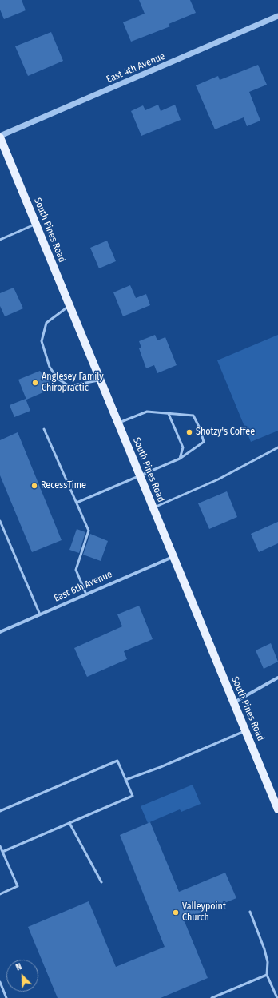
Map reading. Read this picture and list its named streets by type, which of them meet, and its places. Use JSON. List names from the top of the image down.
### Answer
{
  "streets": {
    "main road": ["South Pines Road"],
    "street": ["East 4th Avenue", "East 6th Avenue"]
  },
  "crossings": [
    ["East 4th Avenue", "South Pines Road"],
    ["South Pines Road", "East 6th Avenue"]
  ],
  "places": [
    "Anglesey Family Chiropractic",
    "Shotzy's Coffee",
    "RecessTime",
    "Valleypoint Church"
  ],
  "north": "top left"
}
